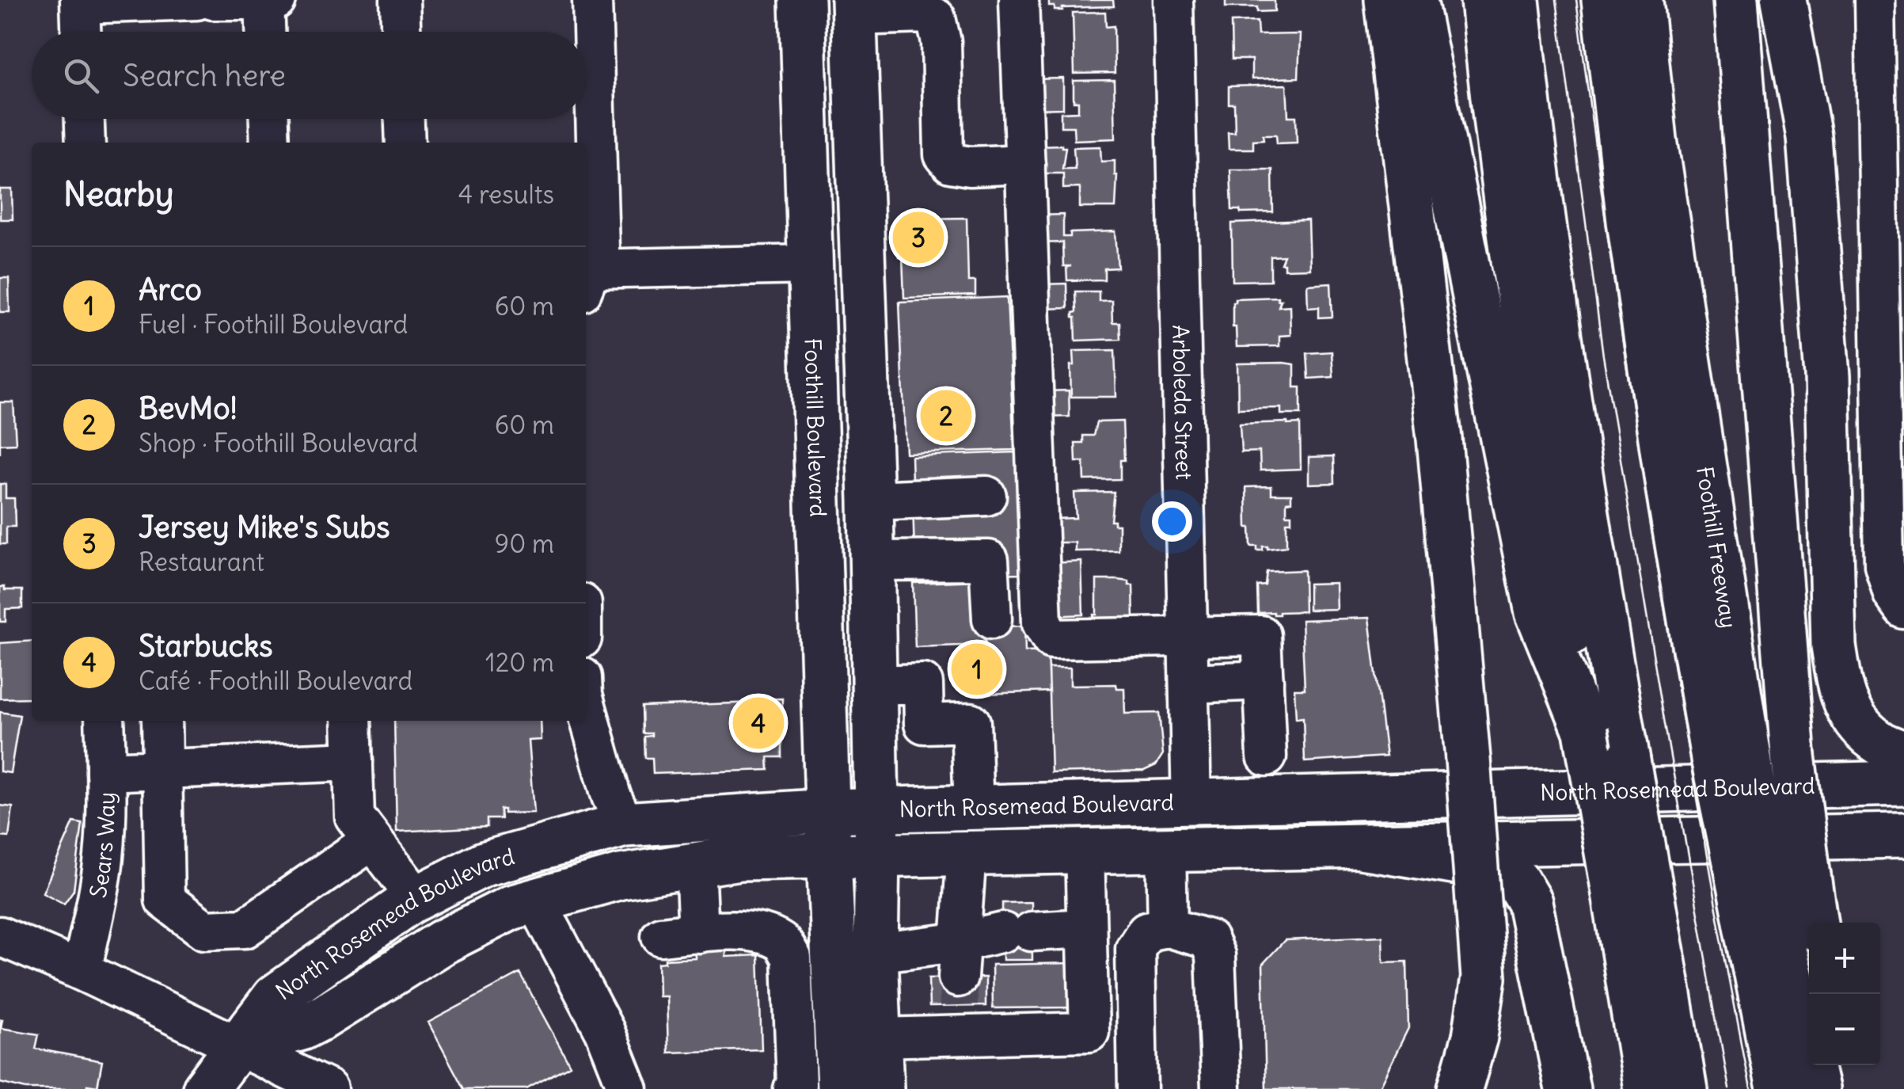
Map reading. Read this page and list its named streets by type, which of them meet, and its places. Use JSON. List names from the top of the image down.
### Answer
{
  "streets": {
    "main road": ["Foothill Boulevard", "Foothill Freeway", "North Rosemead Boulevard"],
    "street": ["Arboleda Street", "Sears Way"]
  },
  "crossings": [
    ["Arboleda Street", "North Rosemead Boulevard"],
    ["Foothill Boulevard", "North Rosemead Boulevard"]
  ],
  "page": {
    "search": "Search here",
    "heading": ["Nearby", "4 results"],
    "pins": [
      "3",
      "2",
      "1",
      "4"
    ],
    "list": [
      {
        "mark": "1",
        "name": "Arco",
        "note": "Fuel · Foothill Boulevard",
        "value": "60 m"
      },
      {
        "mark": "2",
        "name": "BevMo!",
        "note": "Shop · Foothill Boulevard",
        "value": "60 m"
      },
      {
        "mark": "3",
        "name": "Jersey Mike's Subs",
        "note": "Restaurant",
        "value": "90 m"
      },
      {
        "mark": "4",
        "name": "Starbucks",
        "note": "Café · Foothill Boulevard",
        "value": "120 m"
      }
    ],
    "map_buttons": ["+", "−"]
  }
}
